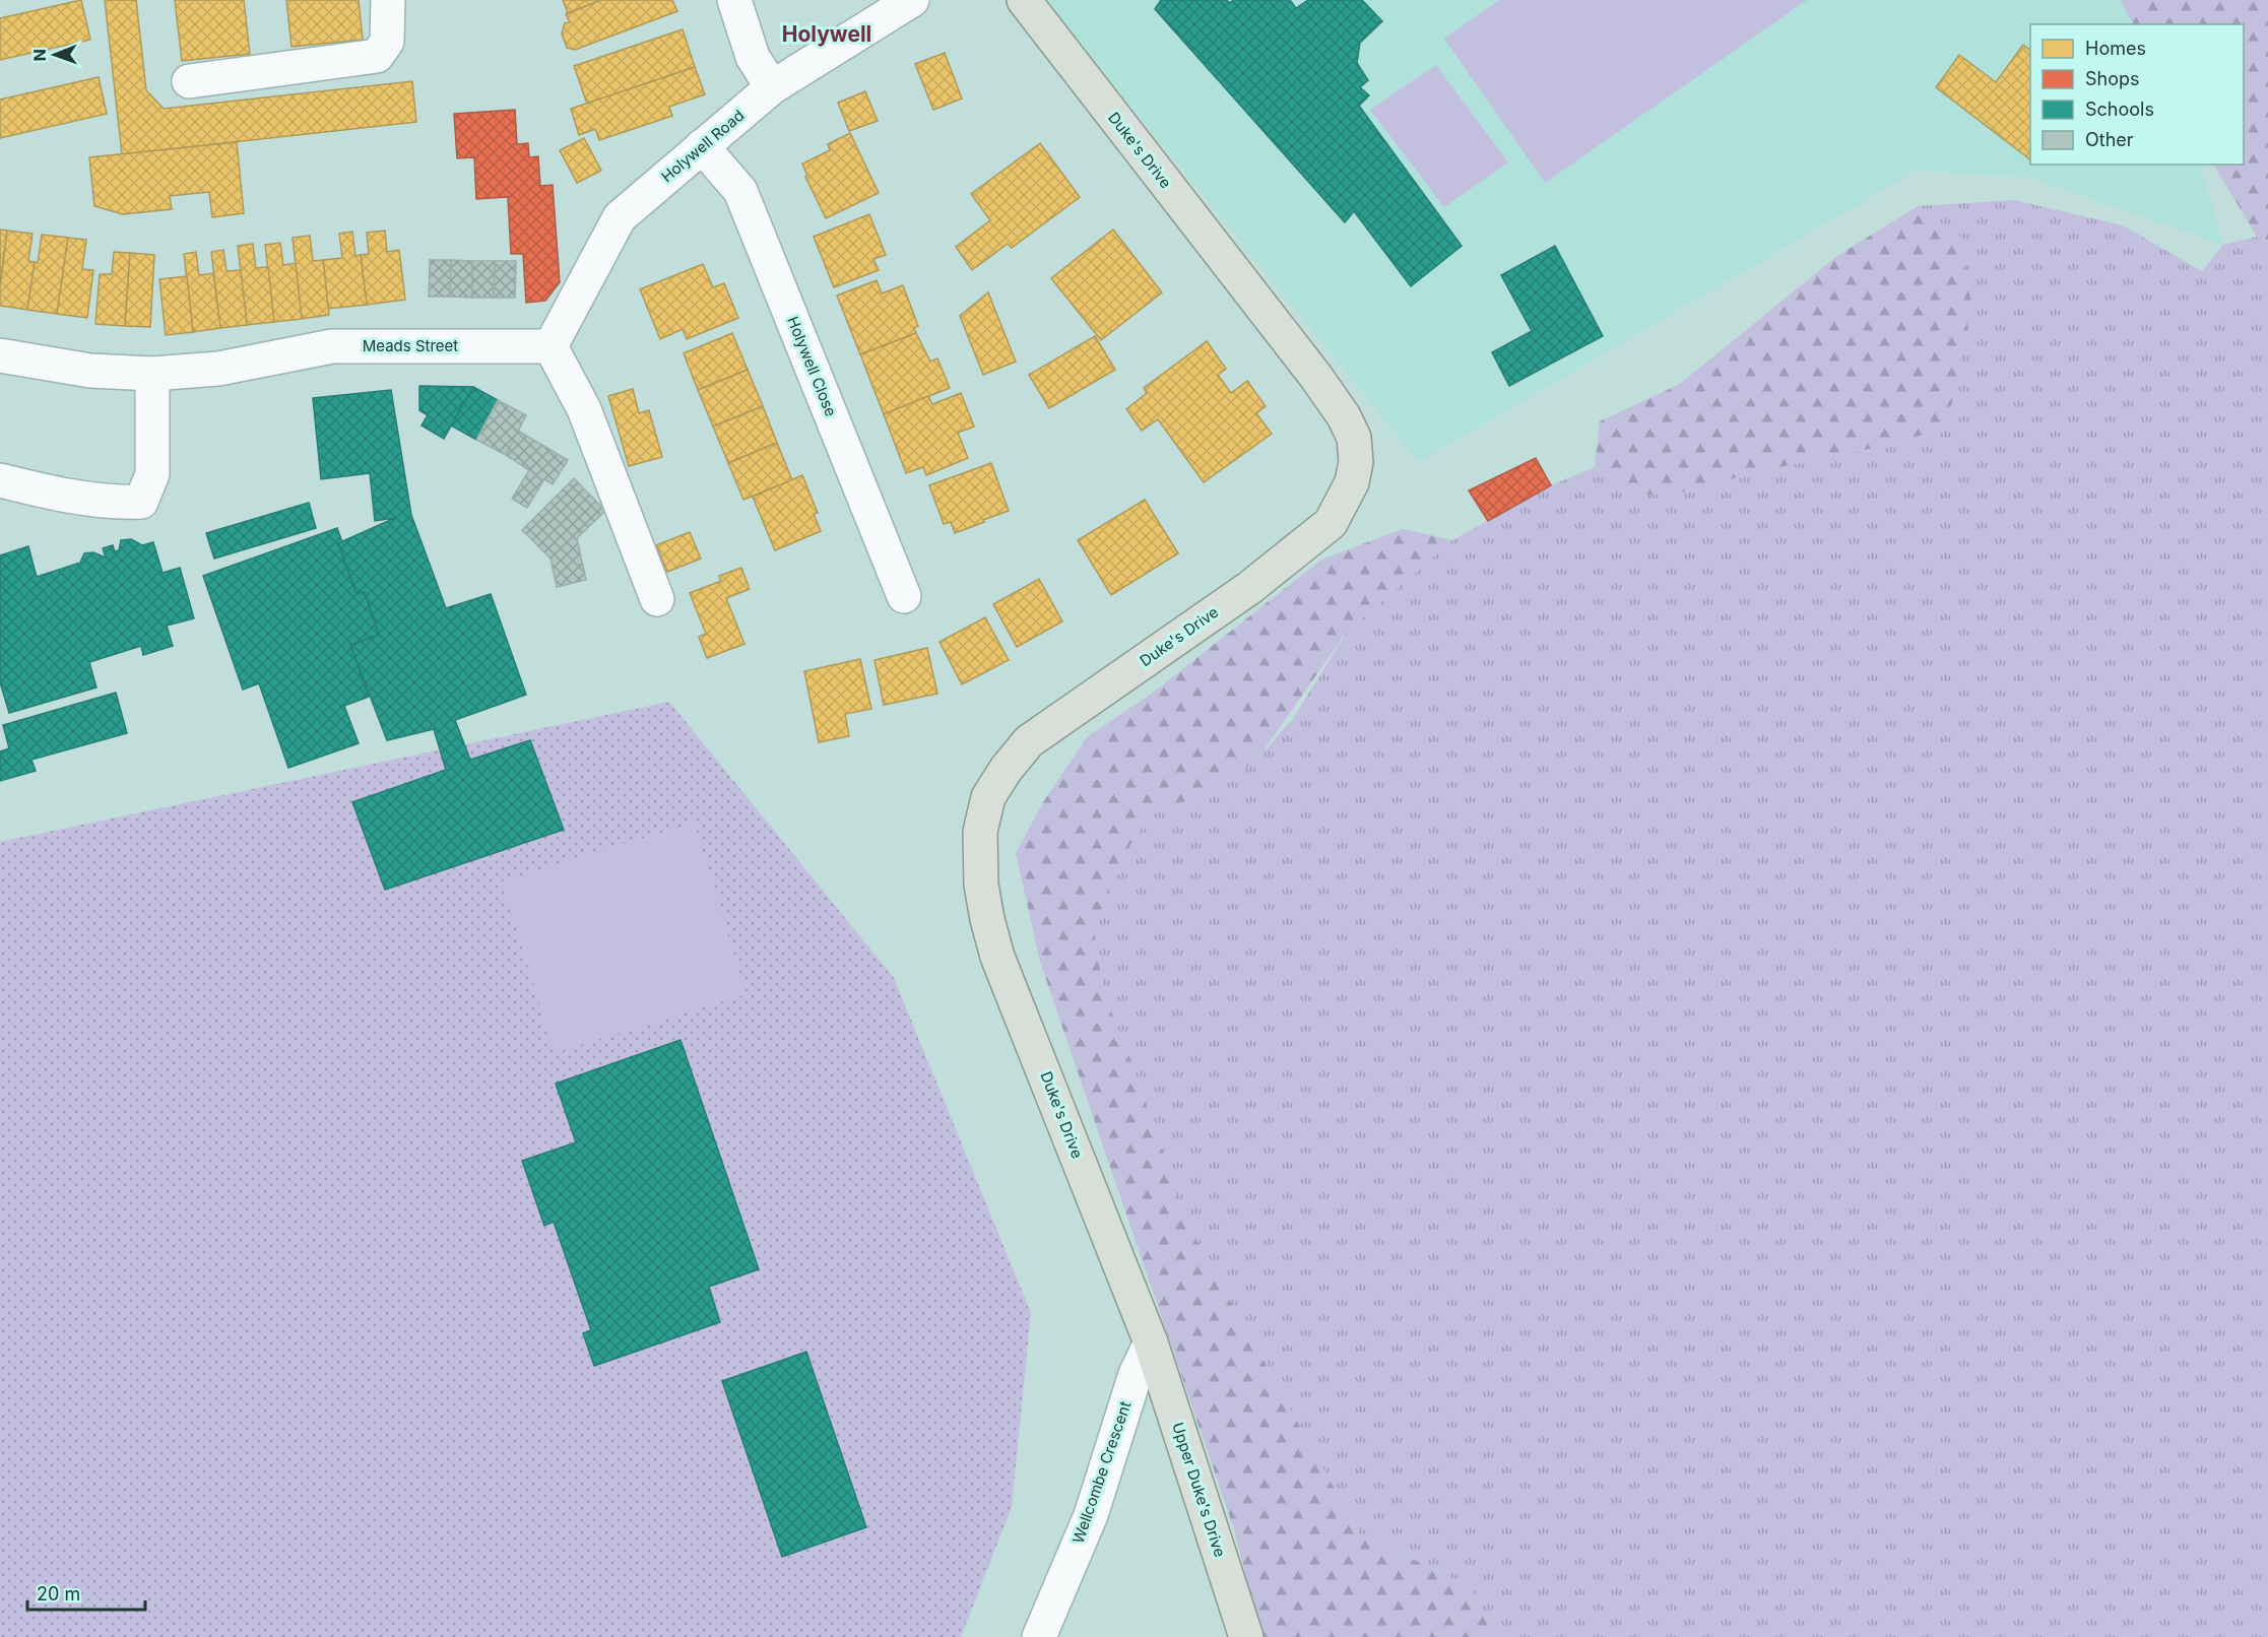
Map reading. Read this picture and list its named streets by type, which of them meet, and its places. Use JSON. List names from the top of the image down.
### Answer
{
  "streets": {
    "main road": ["Duke's Drive", "Upper Duke's Drive"],
    "street": [
      "Holywell Road",
      "Meads Street",
      "Holywell Close",
      "Wellcombe Crescent"
    ]
  },
  "crossings": [
    ["Holywell Road", "Meads Street"],
    ["Holywell Road", "Holywell Close"],
    ["Duke's Drive", "Wellcombe Crescent"],
    ["Duke's Drive", "Upper Duke's Drive"],
    ["Wellcombe Crescent", "Upper Duke's Drive"]
  ],
  "districts": ["Holywell"],
  "legend": [
    "Homes",
    "Shops",
    "Schools",
    "Other"
  ],
  "scale_bar": "20 m",
  "north": "left"
}
